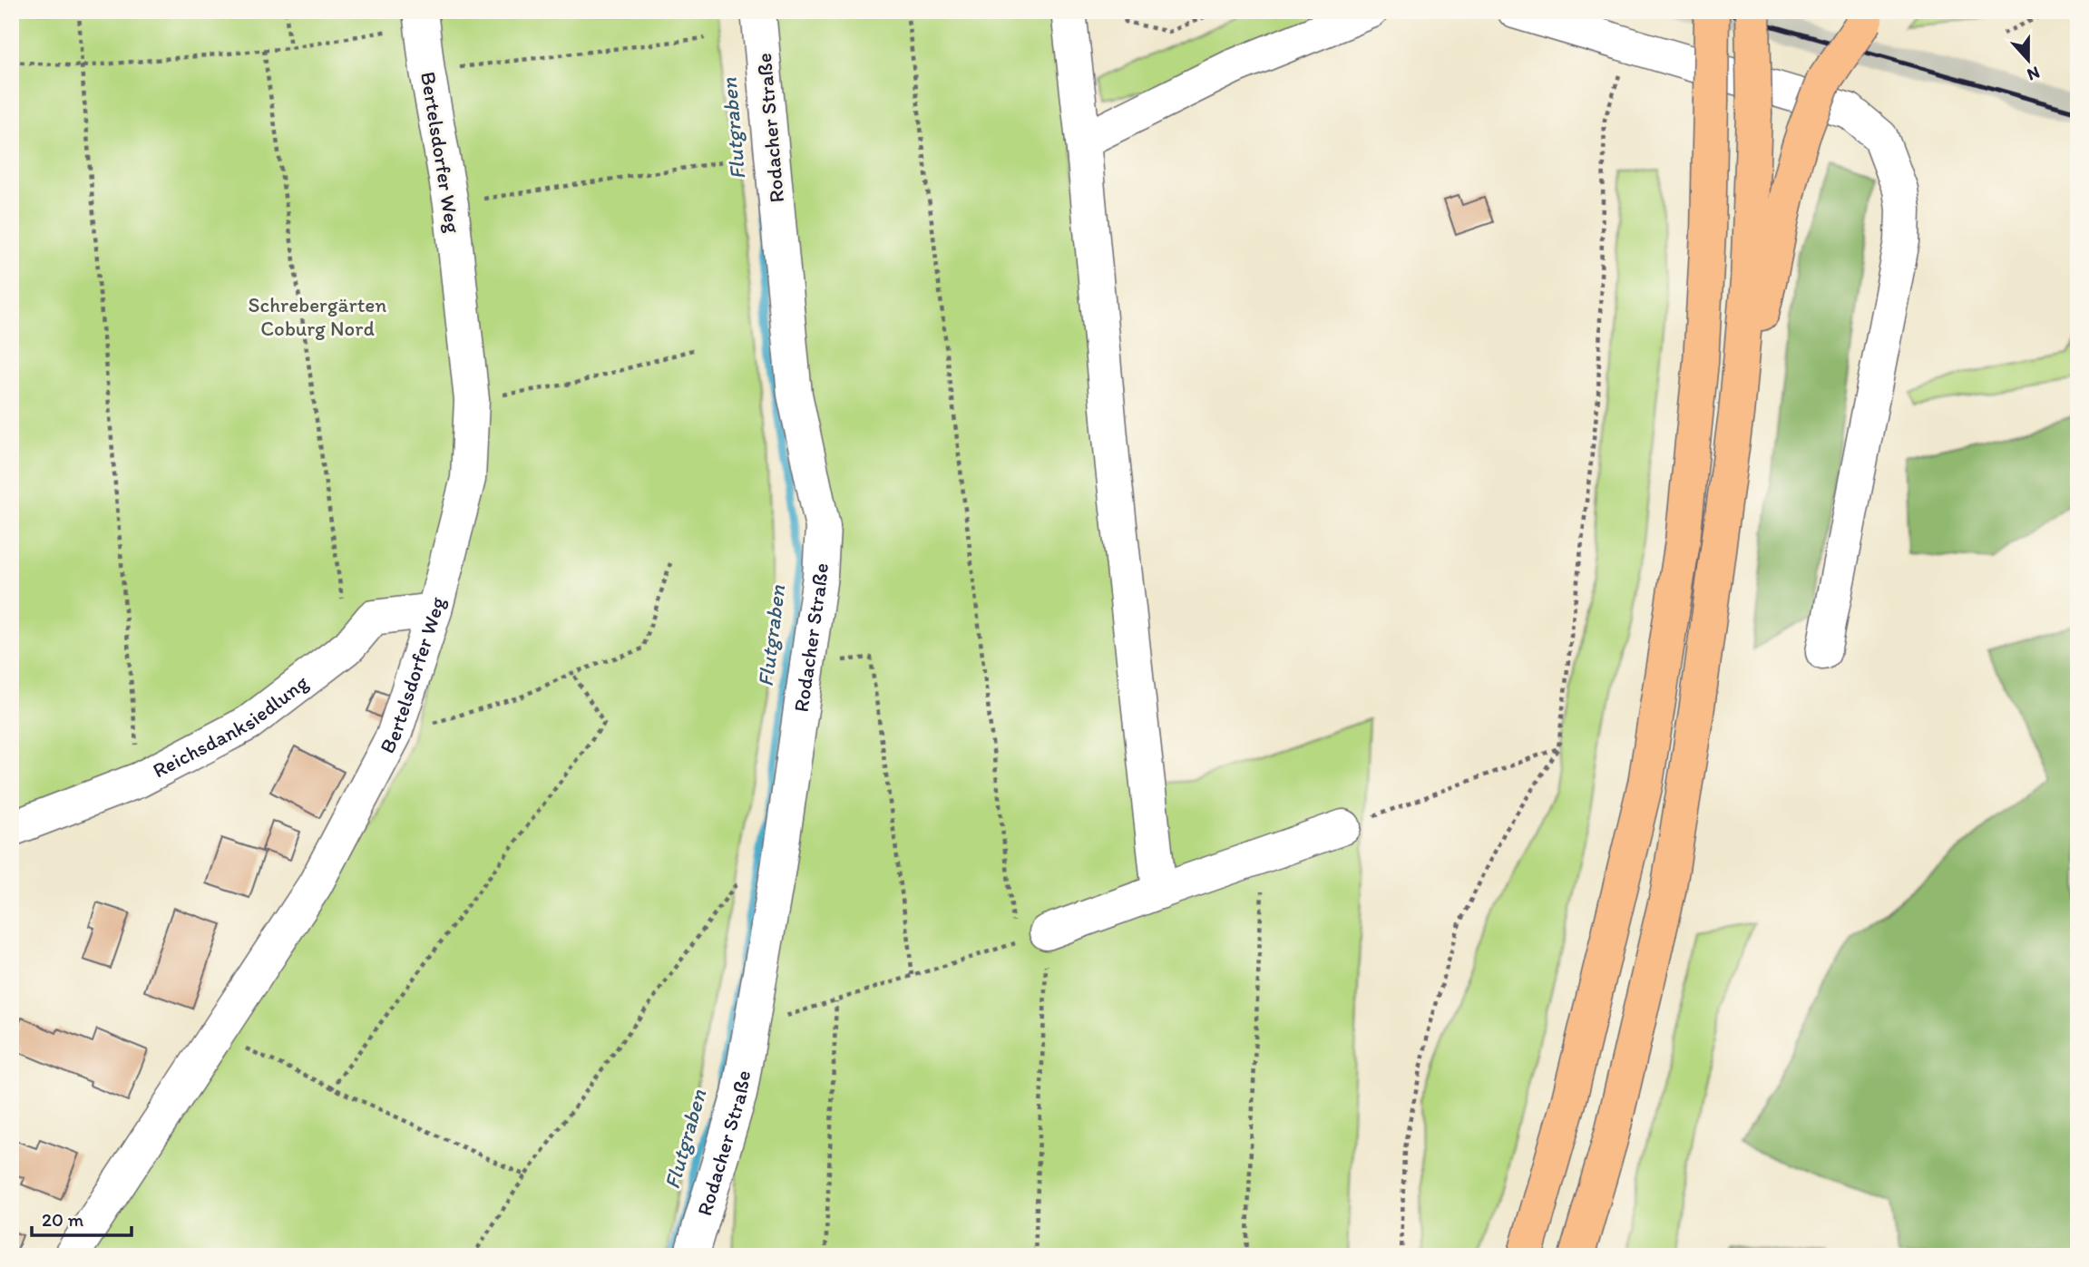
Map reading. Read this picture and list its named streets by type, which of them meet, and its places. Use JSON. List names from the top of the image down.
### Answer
{
  "streets": {
    "street": ["Rodacher Straße", "Bertelsdorfer Weg", "Reichsdanksiedlung"]
  },
  "crossings": [
    ["Bertelsdorfer Weg", "Reichsdanksiedlung"]
  ],
  "water": ["Flutgraben"],
  "parks": ["Schrebergärten Coburg Nord"],
  "scale_bar": "20 m",
  "north": "bottom"
}
